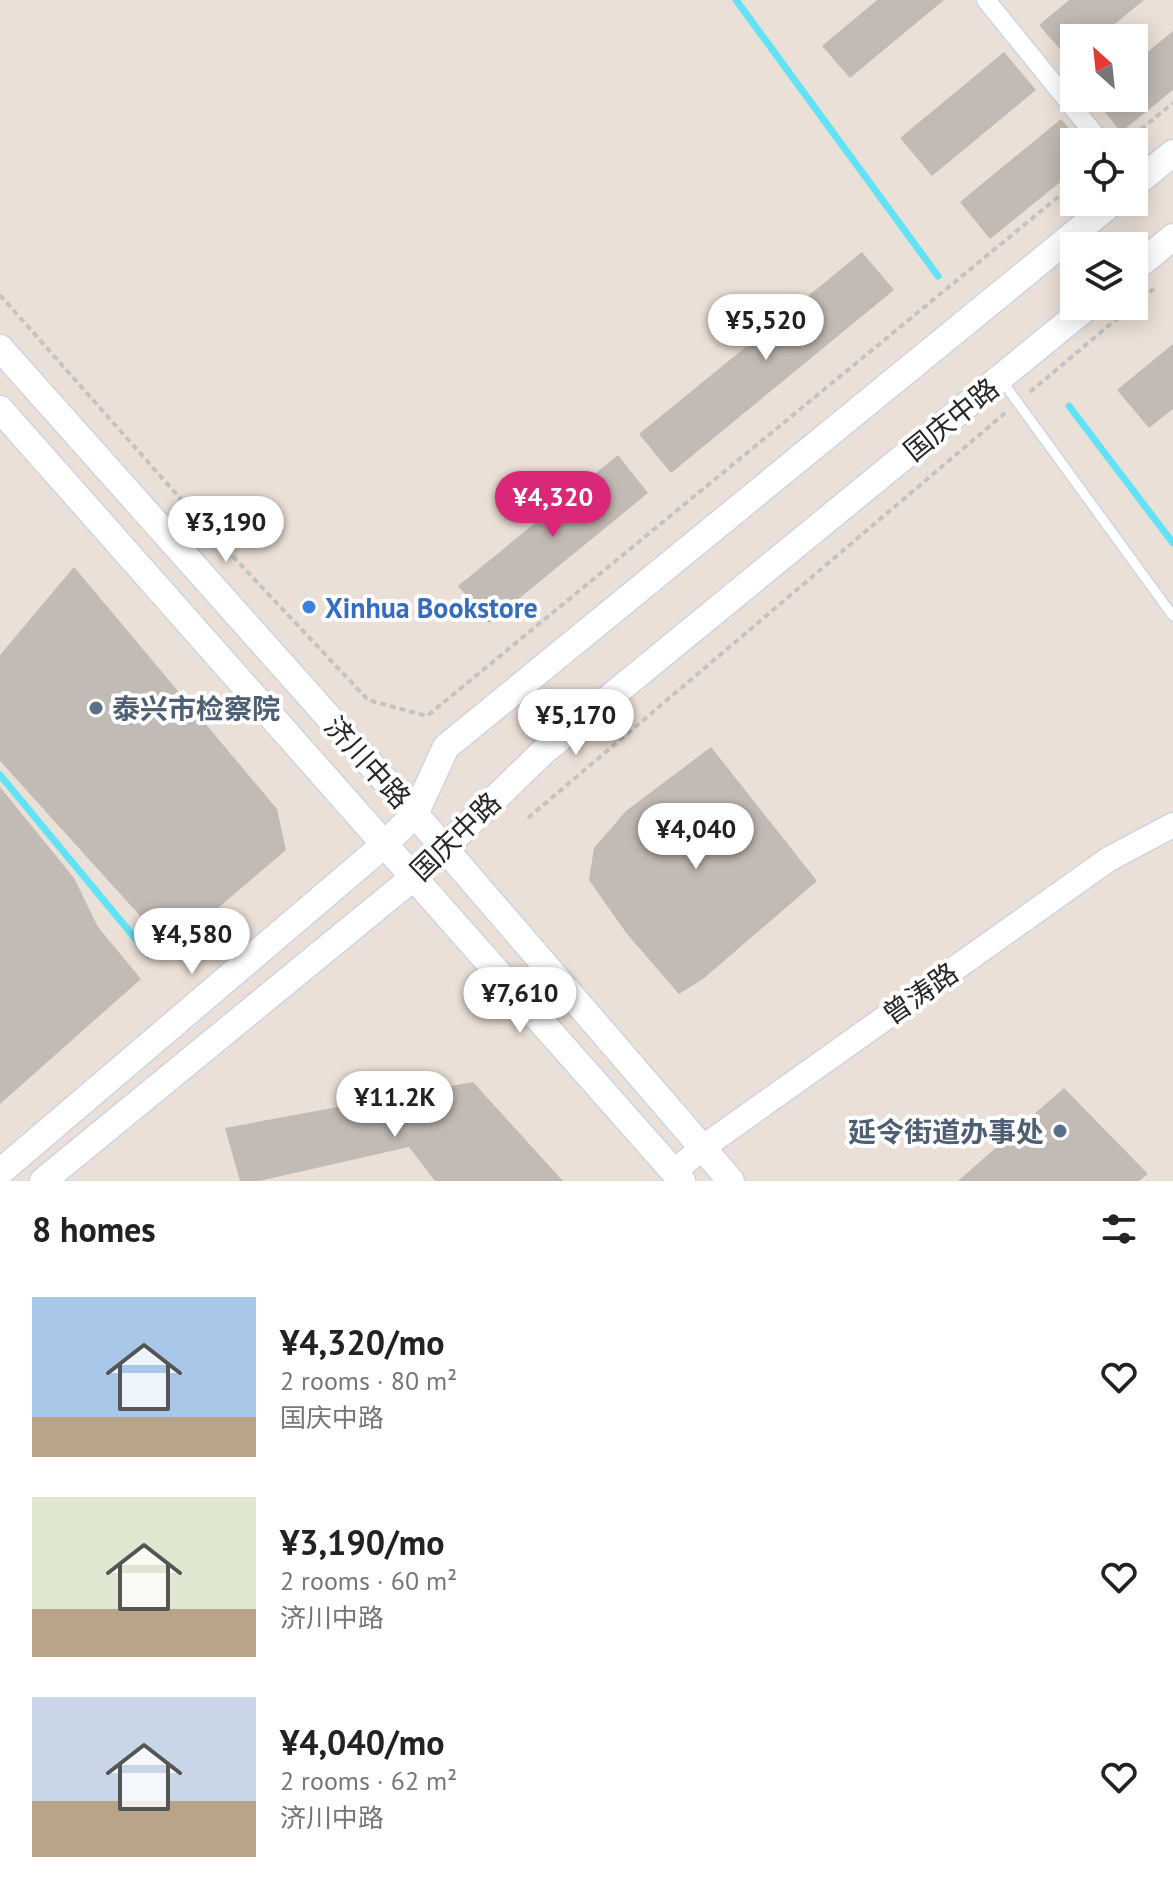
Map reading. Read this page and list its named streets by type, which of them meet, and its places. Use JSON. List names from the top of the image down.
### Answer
{
  "streets": {
    "main road": ["国庆中路", "济川中路"],
    "street": ["曾涛路"]
  },
  "crossings": [
    ["国庆中路", "济川中路"],
    ["济川中路", "曾涛路"]
  ],
  "places": ["Xinhua Bookstore", "泰兴市检察院", "延令街道办事处"],
  "north": "top left",
  "page": {
    "price": [
      "¥5,520",
      "¥4,320",
      "¥3,190",
      "¥5,170",
      "¥4,040",
      "¥4,580",
      "¥7,610",
      "¥11.2K"
    ],
    "heading": "8 homes",
    "list": [
      {
        "name": "¥4,320/mo",
        "note": "2 rooms · 80 m² · 国庆中路"
      },
      {
        "name": "¥3,190/mo",
        "note": "2 rooms · 60 m² · 济川中路"
      },
      {
        "name": "¥4,040/mo",
        "note": "2 rooms · 62 m² · 济川中路"
      }
    ]
  }
}
